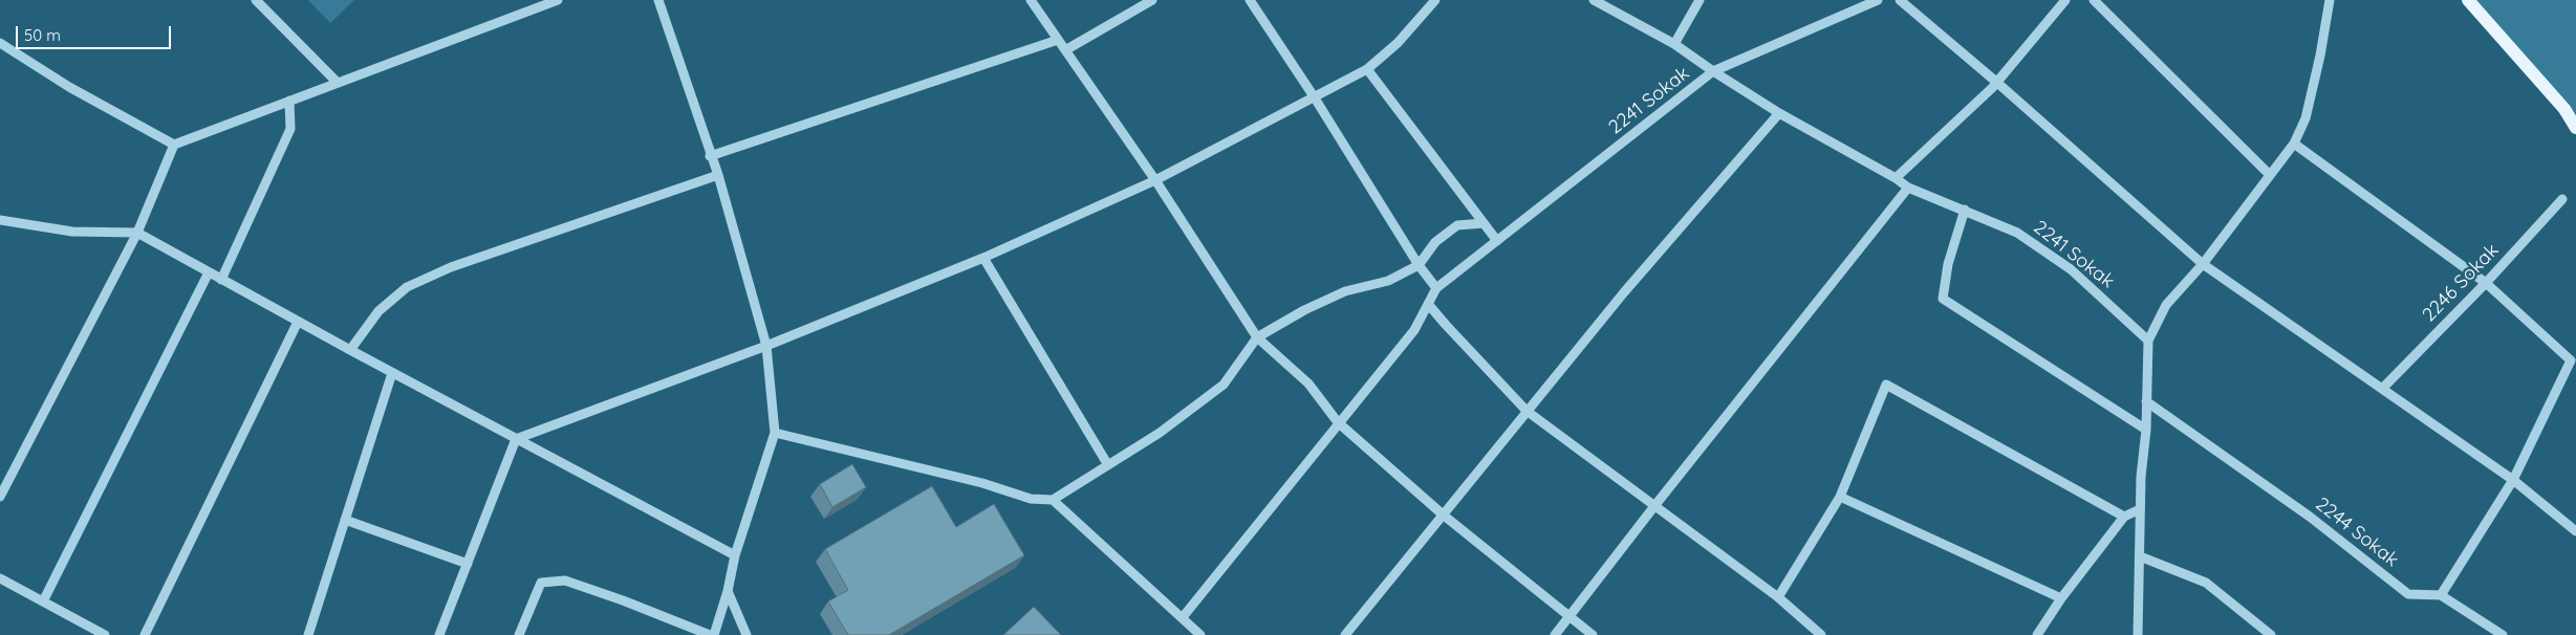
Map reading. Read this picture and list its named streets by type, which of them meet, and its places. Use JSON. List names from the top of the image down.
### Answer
{
  "streets": {
    "street": ["2241 Sokak", "2246 Sokak", "2244 Sokak"]
  },
  "scale_bar": "50 m"
}
